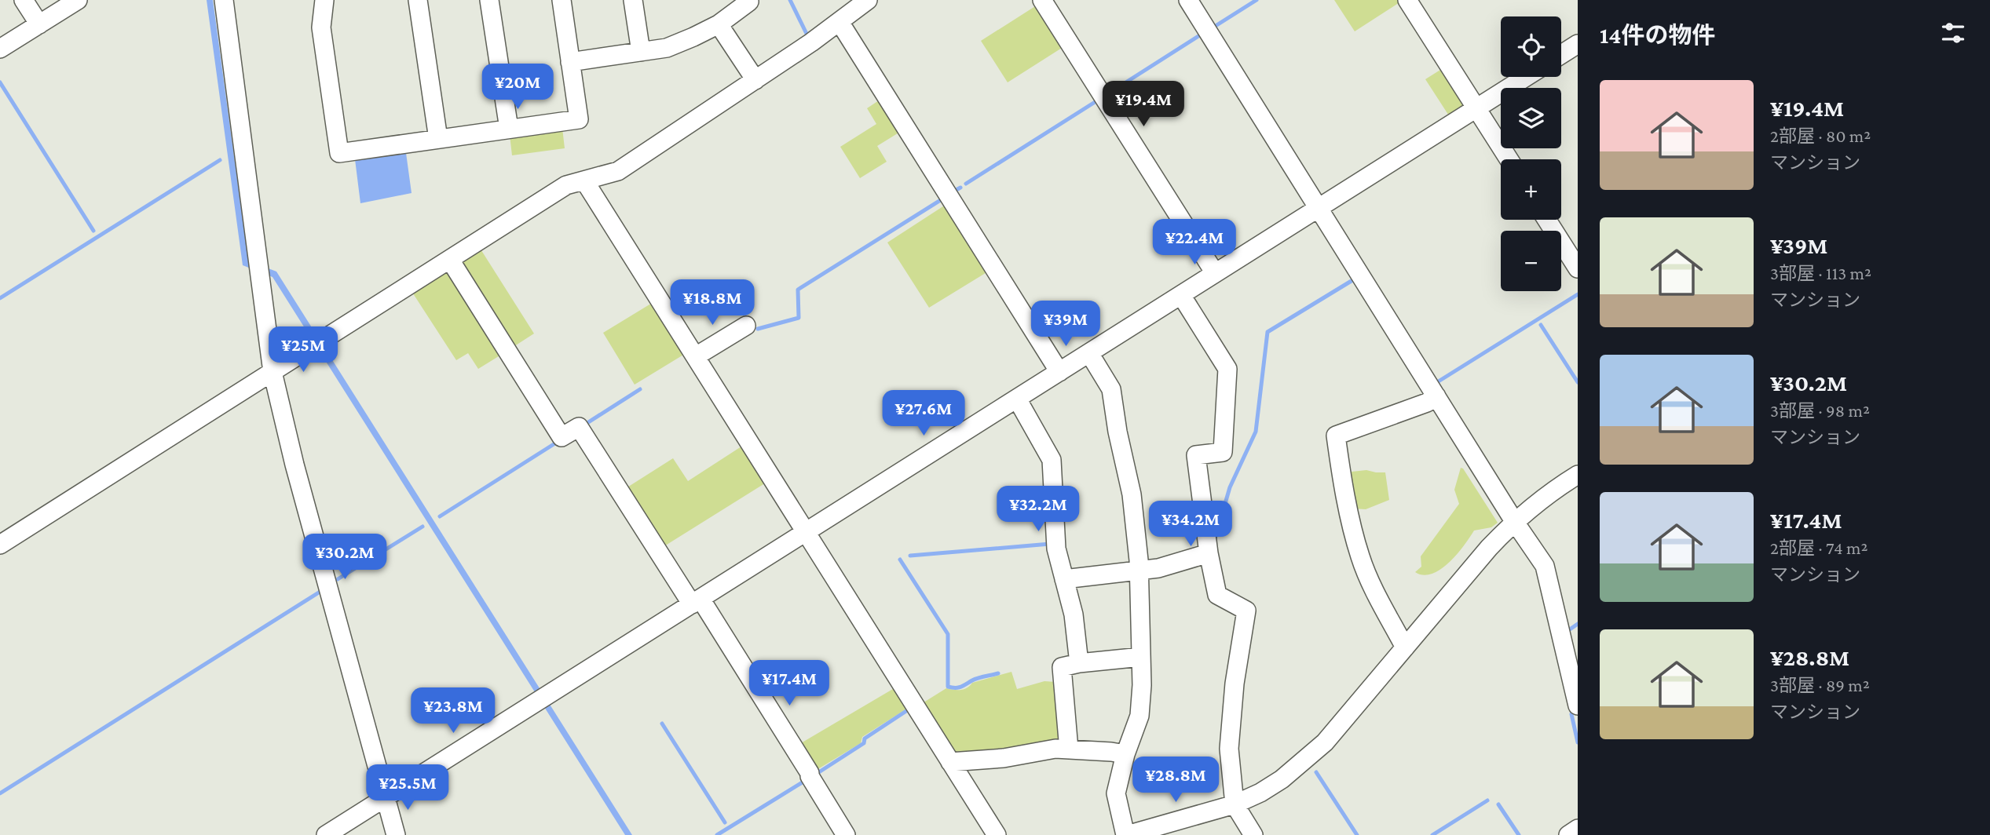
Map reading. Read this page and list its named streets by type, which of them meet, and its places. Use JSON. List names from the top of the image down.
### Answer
{
  "page": {
    "heading": "14件の物件",
    "map_buttons": ["+", "−"],
    "price": [
      "¥20M",
      "¥19.4M",
      "¥22.4M",
      "¥18.8M",
      "¥39M",
      "¥25M",
      "¥27.6M",
      "¥32.2M",
      "¥34.2M",
      "¥30.2M",
      "¥17.4M",
      "¥23.8M",
      "¥28.8M",
      "¥25.5M"
    ],
    "list": [
      {
        "name": "¥19.4M",
        "note": "2部屋 · 80 m² · マンション"
      },
      {
        "name": "¥39M",
        "note": "3部屋 · 113 m² · マンション"
      },
      {
        "name": "¥30.2M",
        "note": "3部屋 · 98 m² · マンション"
      },
      {
        "name": "¥17.4M",
        "note": "2部屋 · 74 m² · マンション"
      },
      {
        "name": "¥28.8M",
        "note": "3部屋 · 89 m² · マンション"
      }
    ]
  }
}
